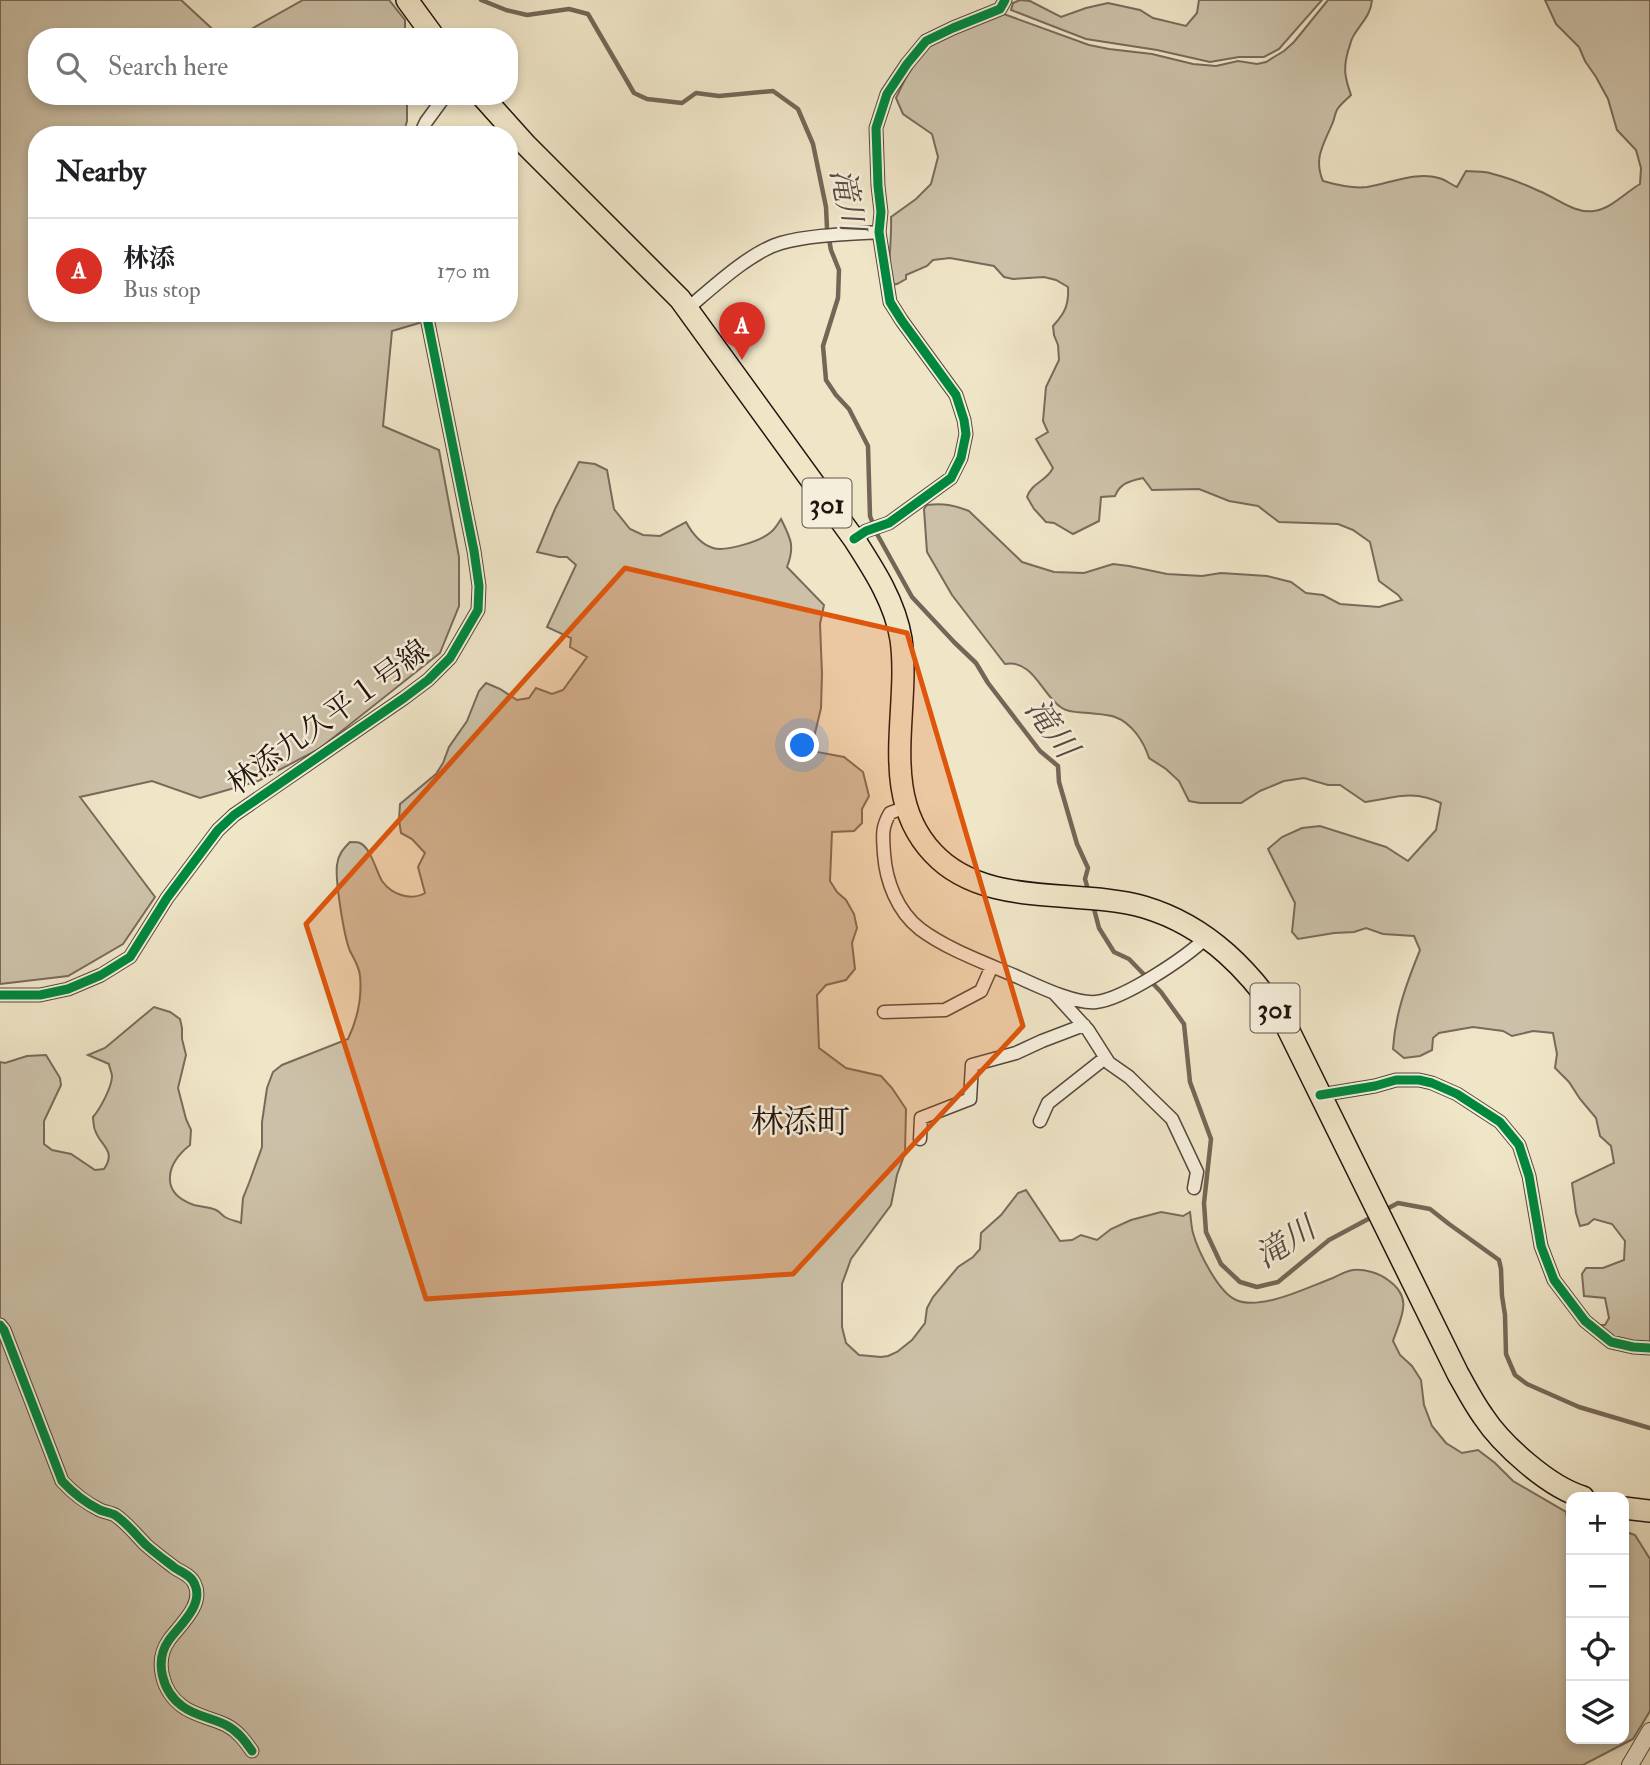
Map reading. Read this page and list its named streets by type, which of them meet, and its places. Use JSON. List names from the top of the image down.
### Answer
{
  "streets": {
    "highway": ["301"],
    "street": ["林添九久平１号線"]
  },
  "districts": ["林添町"],
  "water": ["滝川"],
  "page": {
    "search": "Search here",
    "heading": "Nearby",
    "list": [
      {
        "mark": "A",
        "name": "林添",
        "note": "Bus stop",
        "value": "170 m"
      }
    ],
    "pins": "A",
    "map_buttons": ["+", "−"]
  }
}
